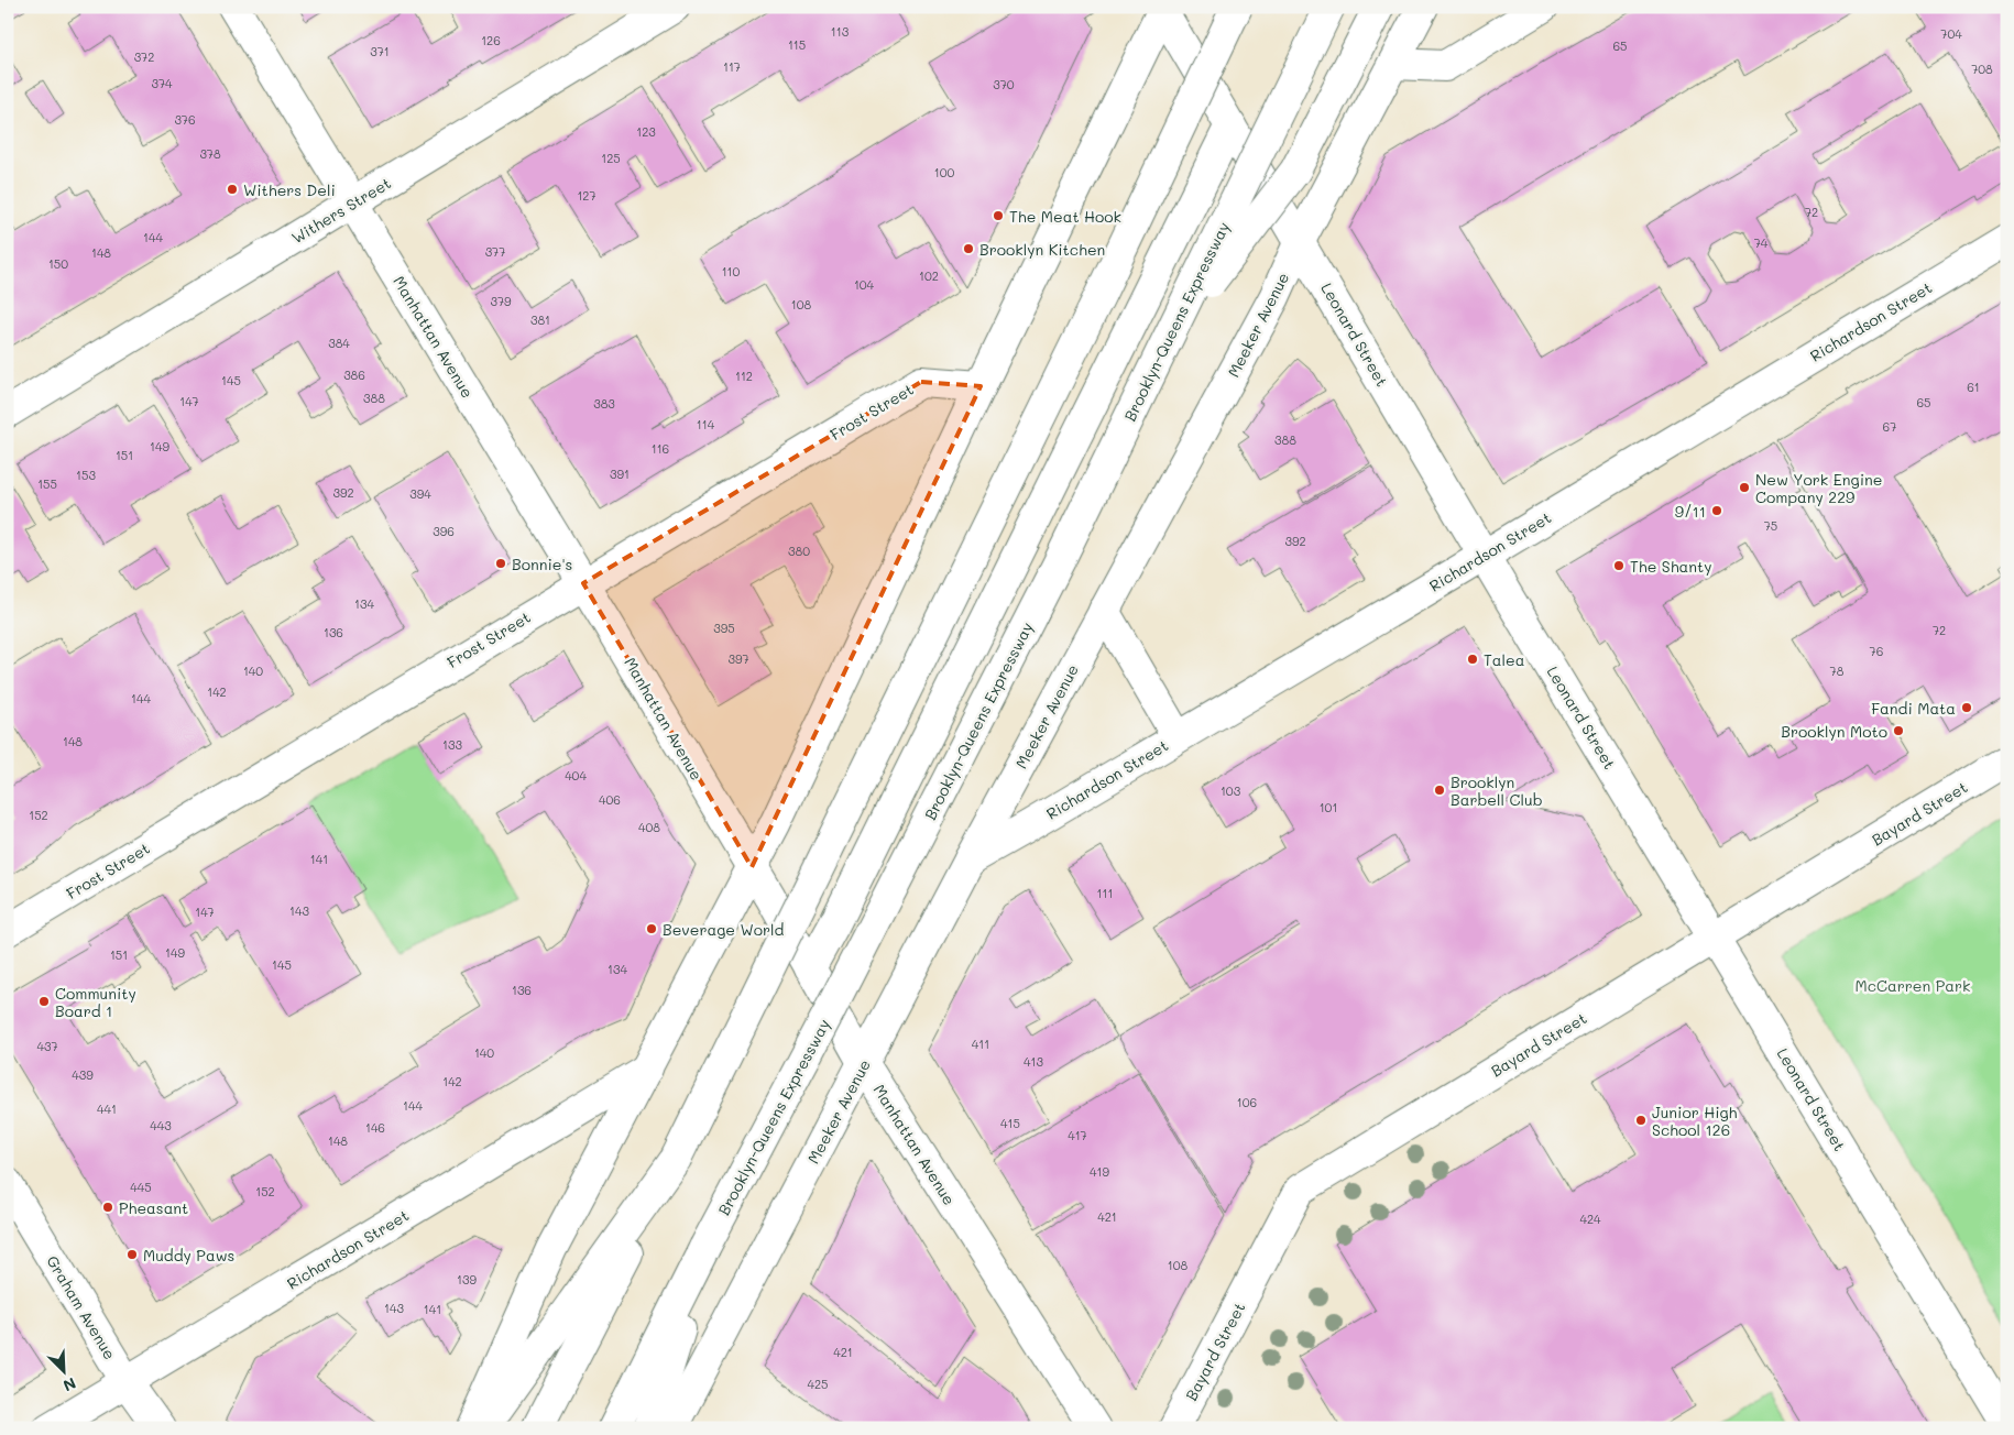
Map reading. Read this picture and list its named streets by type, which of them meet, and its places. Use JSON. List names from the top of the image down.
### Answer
{
  "streets": {
    "main road": [
      "Withers Street",
      "Brooklyn-Queens Expressway",
      "Richardson Street",
      "Meeker Avenue",
      "Leonard Street",
      "Manhattan Avenue",
      "Frost Street",
      "Bayard Street",
      "Graham Avenue"
    ]
  },
  "crossings": [
    ["Withers Street", "Manhattan Avenue"],
    ["Richardson Street", "Meeker Avenue"],
    ["Richardson Street", "Leonard Street"],
    ["Richardson Street", "Graham Avenue"],
    ["Meeker Avenue", "Leonard Street"],
    ["Meeker Avenue", "Manhattan Avenue"],
    ["Leonard Street", "Bayard Street"],
    ["Manhattan Avenue", "Frost Street"]
  ],
  "parks": ["McCarren Park"],
  "places": [
    "Withers Deli",
    "The Meat Hook",
    "Brooklyn Kitchen",
    "New York Engine Company 229",
    "9/11",
    "Bonnie's",
    "The Shanty",
    "Talea",
    "Fandi Mata",
    "Brooklyn Moto",
    "Brooklyn Barbell Club",
    "Beverage World",
    "Community Board 1",
    "Junior High School 126",
    "Pheasant",
    "Muddy Paws"
  ],
  "house_numbers": [
    "113",
    "704",
    "126",
    "115",
    "65",
    "371",
    "372",
    "117",
    "708",
    "374",
    "370",
    "376",
    "123",
    "378",
    "125",
    "100",
    "127",
    "72",
    "144",
    "74",
    "377",
    "148",
    "150",
    "110",
    "102",
    "104",
    "379",
    "108",
    "381",
    "384",
    "386",
    "112",
    "145",
    "61",
    "388",
    "147",
    "65",
    "383",
    "114",
    "67",
    "388",
    "149",
    "116",
    "151",
    "391",
    "153",
    "155",
    "392",
    "394",
    "75",
    "396",
    "392",
    "380",
    "134",
    "395",
    "72",
    "136",
    "76",
    "397",
    "140",
    "78",
    "142",
    "144",
    "148",
    "133",
    "404",
    "103",
    "406",
    "101",
    "152",
    "408",
    "141",
    "111",
    "143",
    "147",
    "149",
    "151",
    "145",
    "134",
    "136",
    "411",
    "437",
    "140",
    "413",
    "439",
    "142",
    "106",
    "144",
    "441",
    "415",
    "443",
    "146",
    "417",
    "148",
    "419",
    "445",
    "152",
    "421",
    "424",
    "108",
    "139",
    "143",
    "141",
    "421",
    "425"
  ],
  "north": "bottom right"
}
